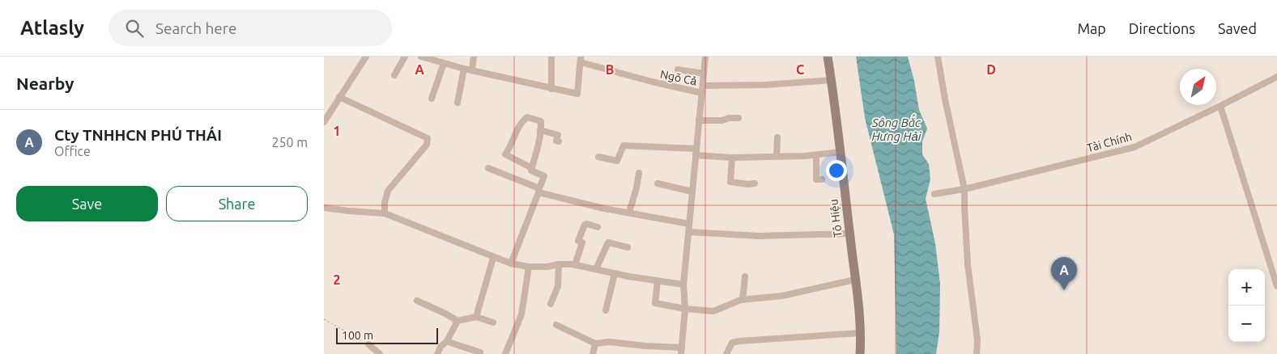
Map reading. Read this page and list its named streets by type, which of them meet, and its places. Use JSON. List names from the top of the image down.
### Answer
{
  "streets": {
    "main road": ["Tô Hiệu"],
    "street": ["Ngõ Cả", "Tài Chính"]
  },
  "water": ["Sông Bắc Hưng Hải"],
  "scale_bar": "100 m",
  "north": "top right",
  "page": {
    "header": "Atlasly",
    "search": "Search here",
    "nav": ["Map", "Directions", "Saved"],
    "heading": "Nearby",
    "list": [
      {
        "mark": "A",
        "name": "Cty TNHHCN PHÚ THÁI",
        "note": "Office",
        "value": "250 m"
      }
    ],
    "buttons": ["Save", "Share"],
    "pins": "A",
    "map_buttons": ["+", "−"],
    "scale": "100 m"
  },
  "grid": {
    "columns": [
      "A",
      "B",
      "C",
      "D"
    ],
    "rows": ["1", "2"]
  }
}
